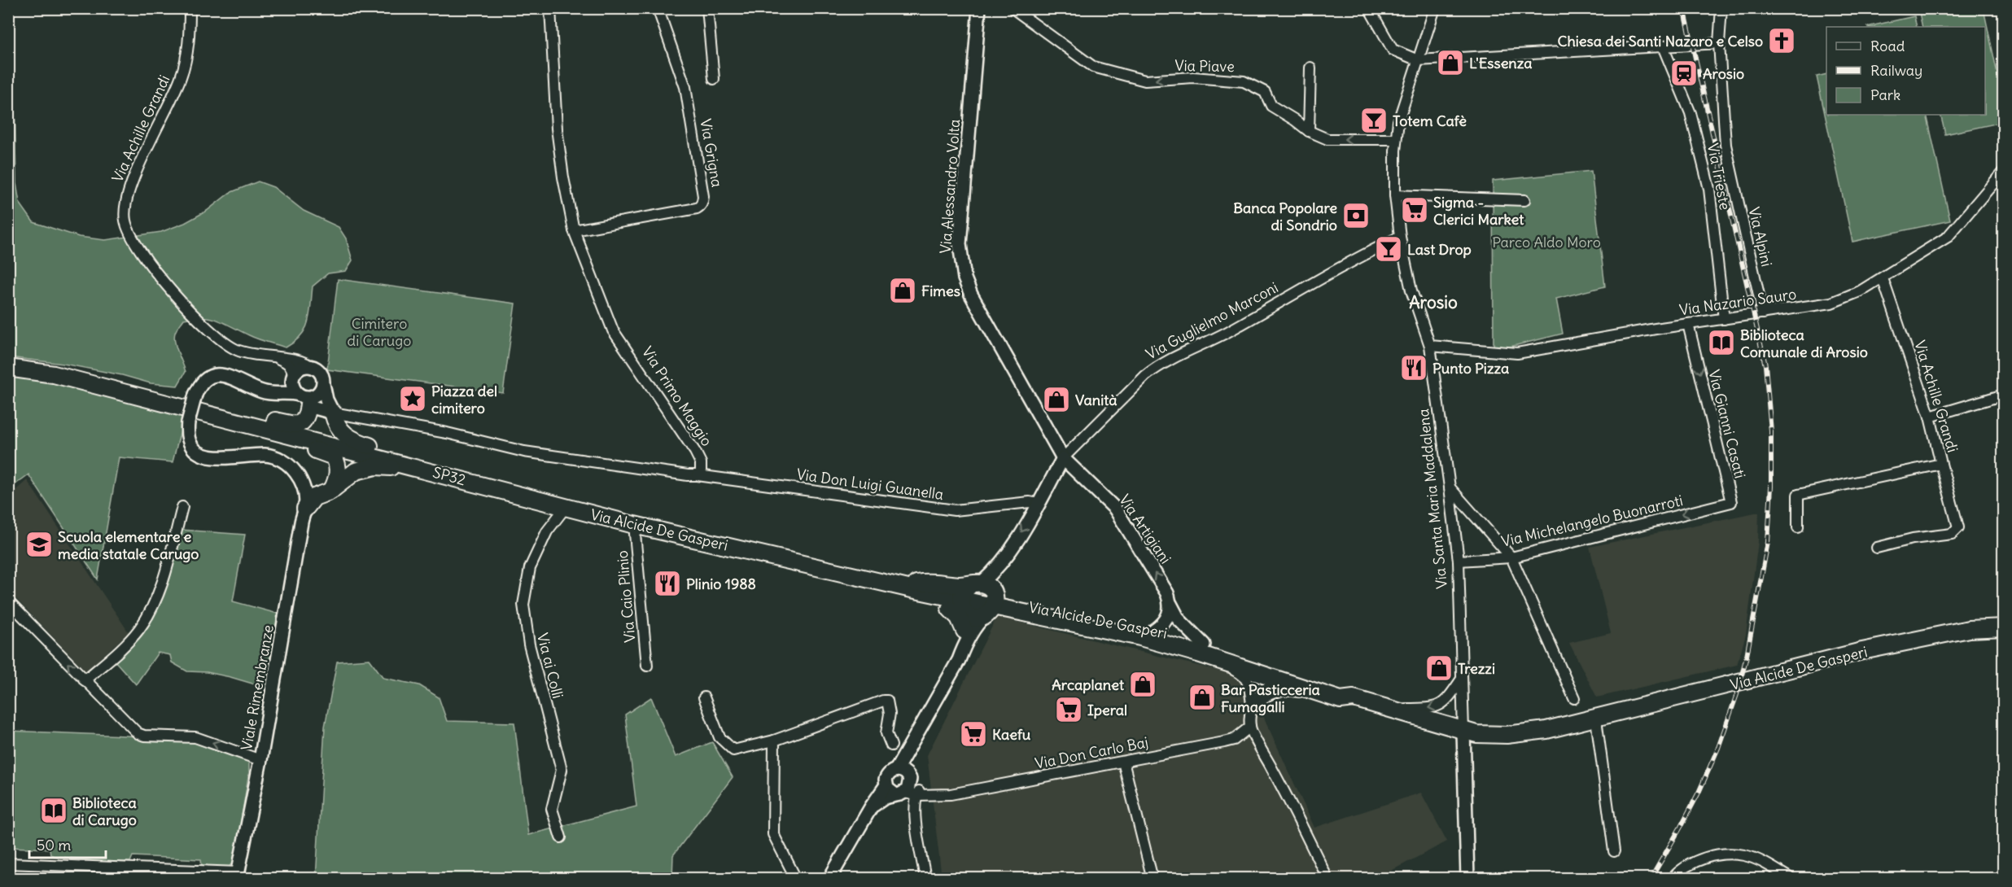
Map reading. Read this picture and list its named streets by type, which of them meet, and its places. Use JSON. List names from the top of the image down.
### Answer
{
  "streets": {
    "main road": ["SP32", "Via Alcide De Gasperi"],
    "street": [
      "Via Piave",
      "Via Achille Grandi",
      "Via Grigna",
      "Via Trieste",
      "Via Alessandro Volta",
      "Via Alpini",
      "Via Nazario Sauro",
      "Via Guglielmo Marconi",
      "Via Primo Maggio",
      "Via Gianni Casati",
      "Via Don Luigi Guanella",
      "Via Santa Maria Maddalena",
      "Via Michelangelo Buonarroti",
      "Via Artigiani",
      "Via Caio Plinio",
      "Via ai Colli",
      "Viale Rimembranze",
      "Via Don Carlo Baj"
    ]
  },
  "crossings": [
    ["Via Piave", "Via Santa Maria Maddalena"],
    ["Via Achille Grandi", "Via Nazario Sauro"],
    ["Via Grigna", "Via Primo Maggio"],
    ["Via Trieste", "Via Nazario Sauro"],
    ["Via Alessandro Volta", "Via Guglielmo Marconi"],
    ["Via Alessandro Volta", "Via Artigiani"],
    ["Via Alpini", "Via Nazario Sauro"],
    ["Via Nazario Sauro", "Via Gianni Casati"],
    ["Via Nazario Sauro", "Via Santa Maria Maddalena"],
    ["Via Guglielmo Marconi", "Via Don Luigi Guanella"],
    ["Via Guglielmo Marconi", "Via Santa Maria Maddalena"],
    ["Via Guglielmo Marconi", "Via Artigiani"],
    ["Via Guglielmo Marconi", "Via Alcide De Gasperi"],
    ["Via Primo Maggio", "Via Don Luigi Guanella"],
    ["Via Gianni Casati", "Via Michelangelo Buonarroti"],
    ["SP32", "Via Alcide De Gasperi"],
    ["Via Santa Maria Maddalena", "Via Michelangelo Buonarroti"],
    ["Via Santa Maria Maddalena", "Via Alcide De Gasperi"],
    ["Via Artigiani", "Via Alcide De Gasperi"],
    ["Via Alcide De Gasperi", "Via Caio Plinio"],
    ["Via Alcide De Gasperi", "Via ai Colli"]
  ],
  "one_way": [
    "Via Piave",
    "Via Gianni Casati",
    "Via Michelangelo Buonarroti",
    "Via Artigiani"
  ],
  "districts": ["Arosio"],
  "parks": ["Parco Aldo Moro", "Cimitero di Carugo"],
  "places": {
    "church": ["Chiesa dei Santi Nazaro e Celso"],
    "shop": [
      "L'Essenza",
      "Fimes",
      "Vanità",
      "Trezzi",
      "Arcaplanet",
      "Bar Pasticceria Fumagalli"
    ],
    "station": ["Arosio"],
    "bar": ["Totem Cafè", "Last Drop"],
    "supermarket": ["Sigma - Clerici Market", "Iperal", "Kaefu"],
    "bank": ["Banca Popolare di Sondrio"],
    "library": ["Biblioteca Comunale di Arosio", "Biblioteca di Carugo"],
    "restaurant": ["Punto Pizza", "Plinio 1988"],
    "place": ["Piazza del cimitero"],
    "school or university": ["Scuola elementare e media statale Carugo"]
  },
  "legend": ["Road", "Railway", "Park"],
  "scale_bar": "50 m"
}
